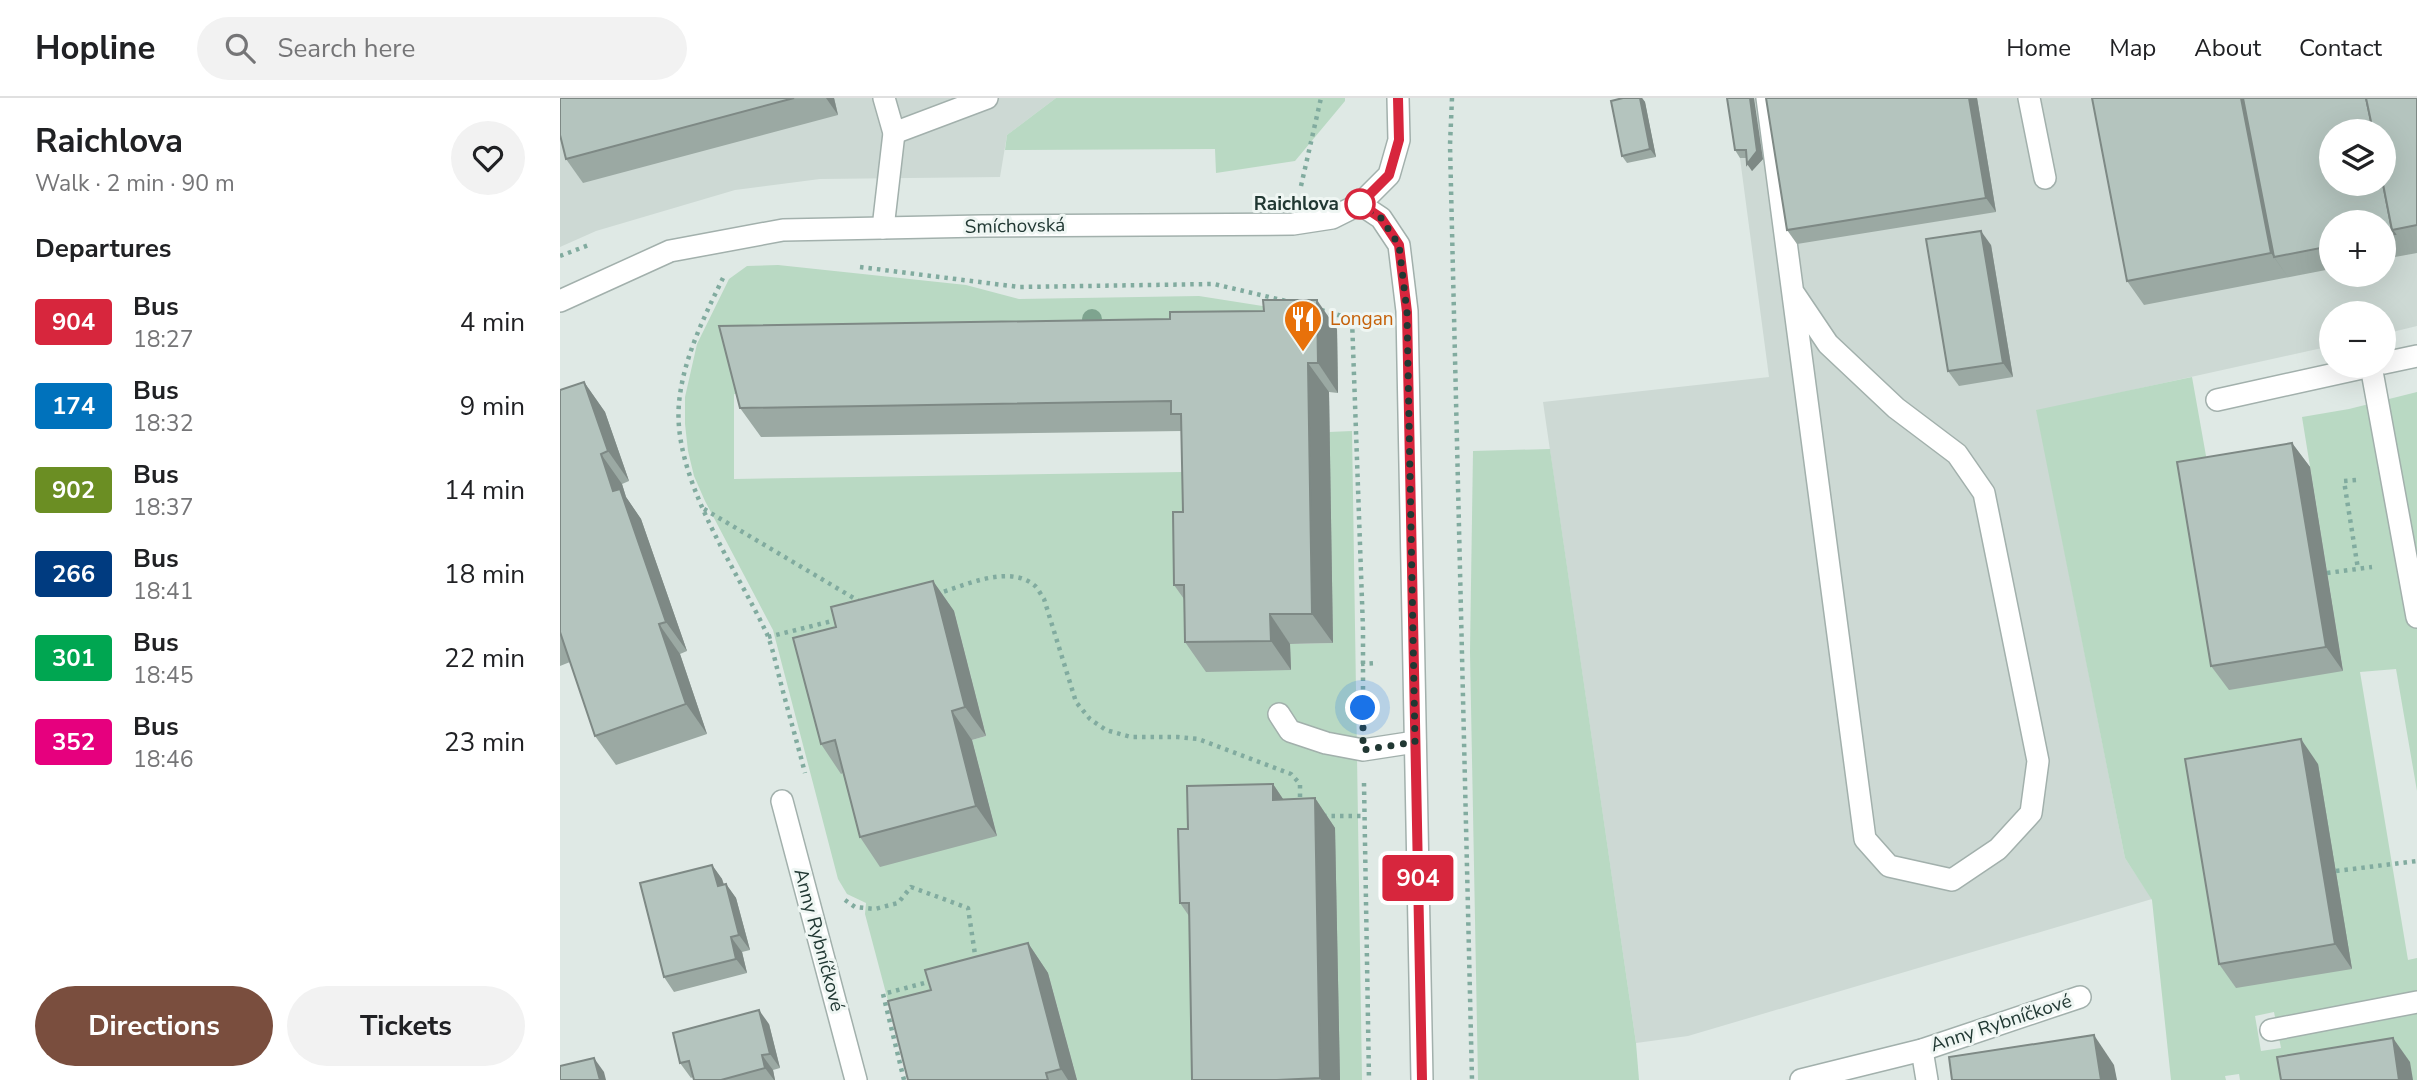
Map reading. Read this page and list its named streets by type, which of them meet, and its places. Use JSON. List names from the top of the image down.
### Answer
{
  "streets": {
    "street": ["Smíchovská", "Anny Rybníčkové"]
  },
  "places": {
    "other": ["Raichlova"],
    "restaurant": ["Longan"]
  },
  "lines": ["bus line 904"],
  "page": {
    "header": "Hopline",
    "search": "Search here",
    "nav": [
      "Home",
      "Map",
      "About",
      "Contact"
    ],
    "heading": [
      ["Raichlova", "Walk · 2 min · 90 m"],
      "Departures"
    ],
    "on_map": "904",
    "map_buttons": ["+", "−"],
    "list": [
      {
        "mark": "904",
        "name": "Bus",
        "note": "18:27",
        "value": "4 min"
      },
      {
        "mark": "174",
        "name": "Bus",
        "note": "18:32",
        "value": "9 min"
      },
      {
        "mark": "902",
        "name": "Bus",
        "note": "18:37",
        "value": "14 min"
      },
      {
        "mark": "266",
        "name": "Bus",
        "note": "18:41",
        "value": "18 min"
      },
      {
        "mark": "301",
        "name": "Bus",
        "note": "18:45",
        "value": "22 min"
      },
      {
        "mark": "352",
        "name": "Bus",
        "note": "18:46",
        "value": "23 min"
      }
    ],
    "buttons": ["Directions", "Tickets"]
  }
}
